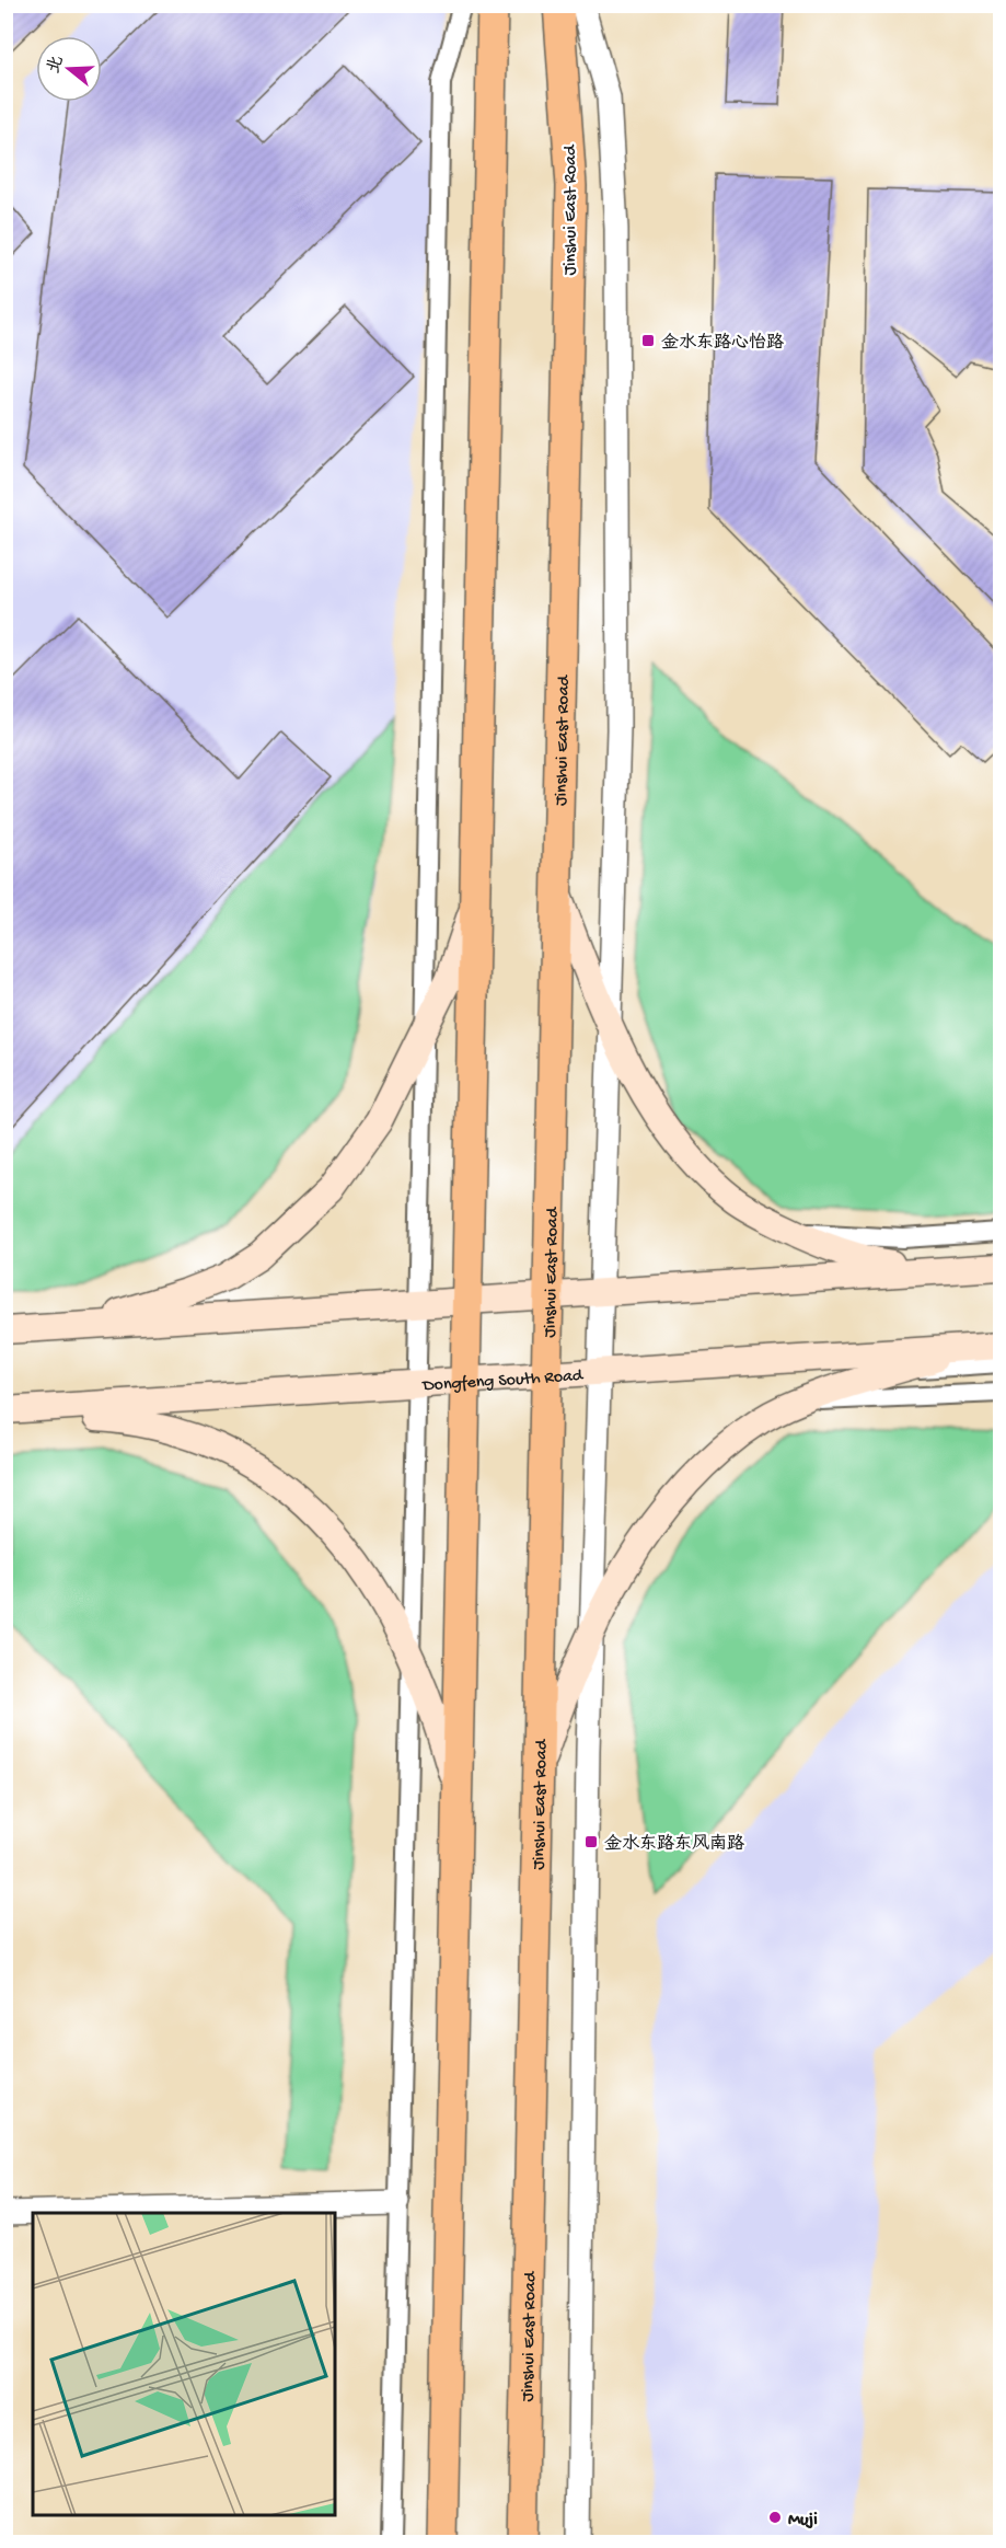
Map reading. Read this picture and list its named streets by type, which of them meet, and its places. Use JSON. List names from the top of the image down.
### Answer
{
  "streets": {
    "main road": ["Jinshui East Road", "Dongfeng South Road"]
  },
  "crossings": [
    ["Jinshui East Road", "Dongfeng South Road"]
  ],
  "places": {
    "transit": ["金水东路心怡路", "金水东路东风南路"],
    "other": ["Muji"]
  },
  "north": "left"
}
